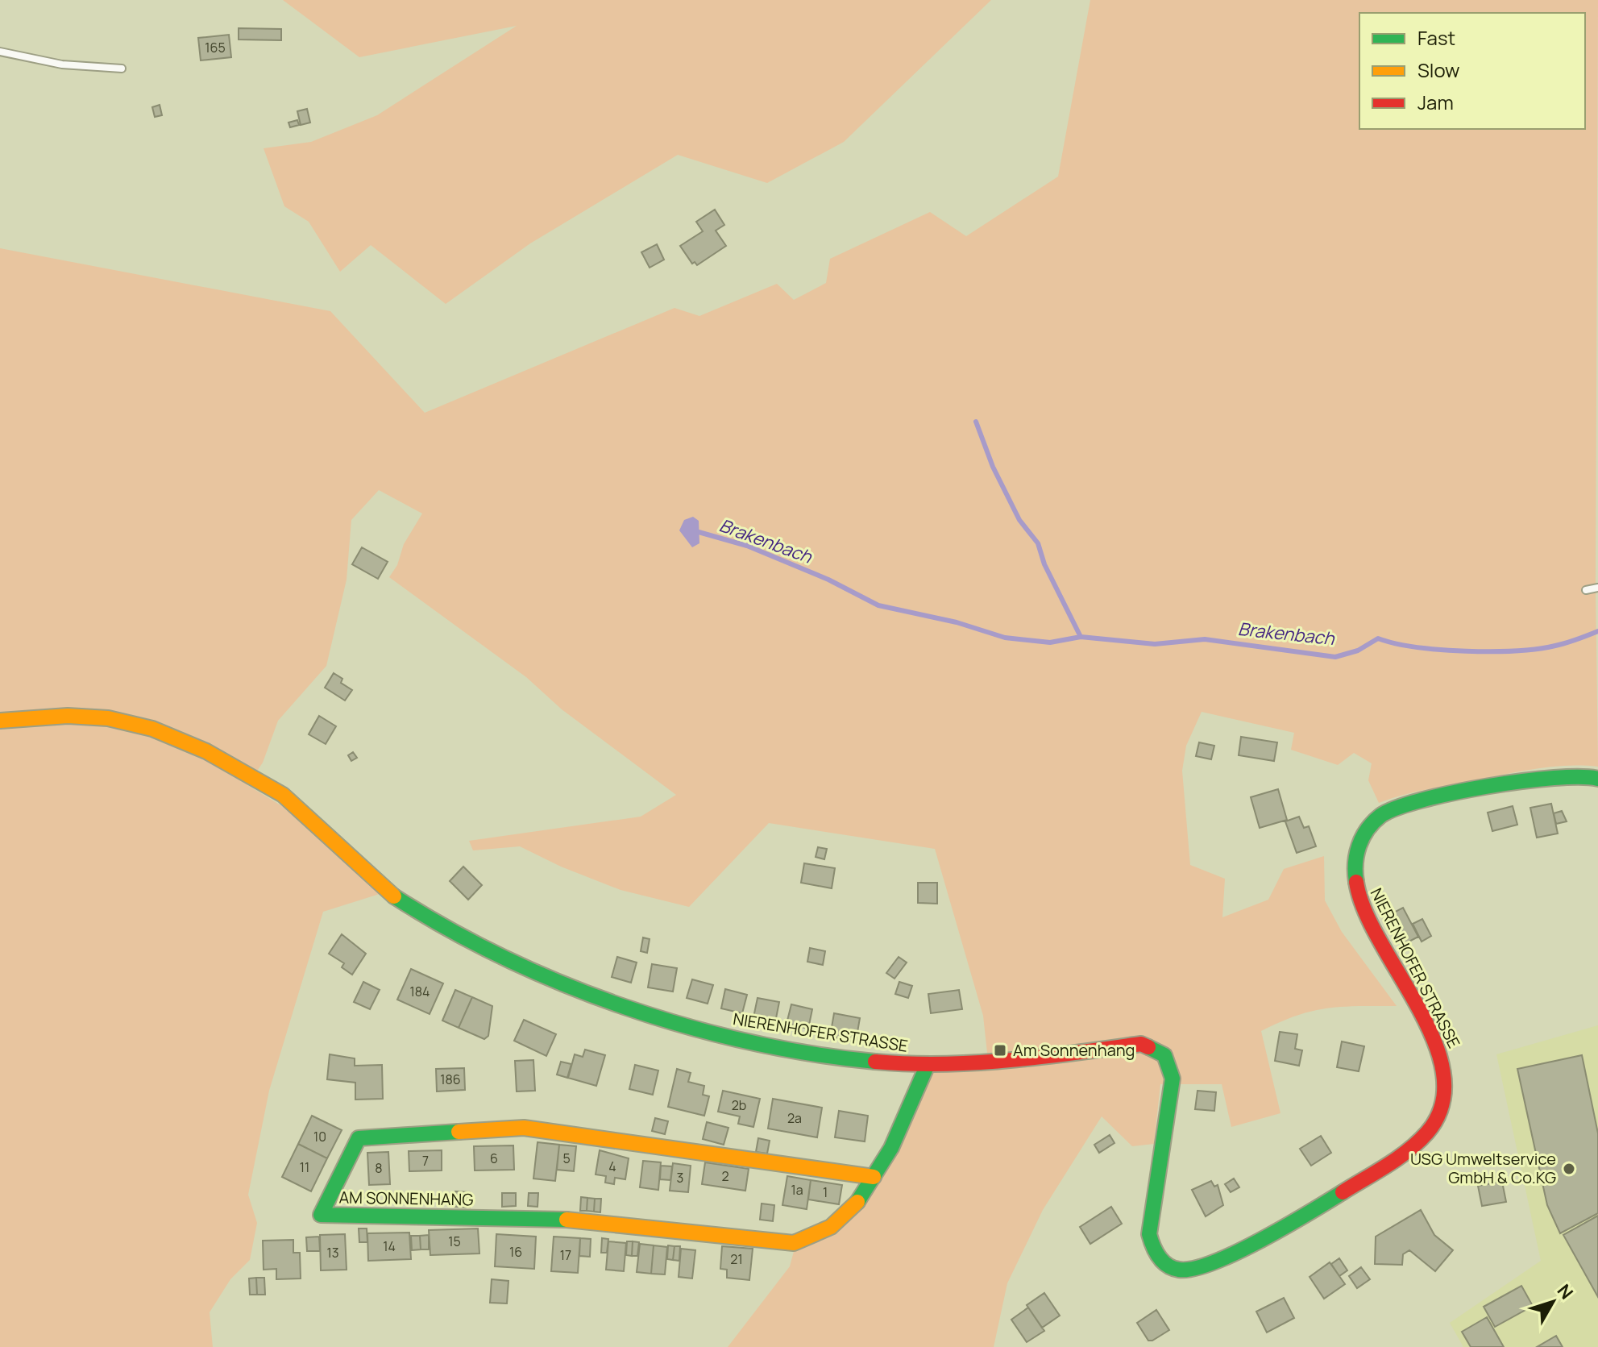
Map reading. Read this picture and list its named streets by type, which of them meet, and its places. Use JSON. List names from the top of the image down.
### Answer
{
  "streets": {
    "street": ["NIERENHOFER STRASSE", "AM SONNENHANG"]
  },
  "crossings": [
    ["NIERENHOFER STRASSE", "AM SONNENHANG"]
  ],
  "water": ["Brakenbach"],
  "places": {
    "transit": ["Am Sonnenhang"],
    "other": ["USG Umweltservice GmbH & Co.KG"]
  },
  "house_numbers": [
    "165",
    "184",
    "186",
    "2b",
    "2a",
    "10",
    "6",
    "5",
    "7",
    "4",
    "11",
    "8",
    "2",
    "3",
    "1a",
    "1",
    "15",
    "14",
    "16",
    "13",
    "17",
    "21"
  ],
  "legend": ["Fast", "Slow", "Jam"],
  "north": "top right"
}
